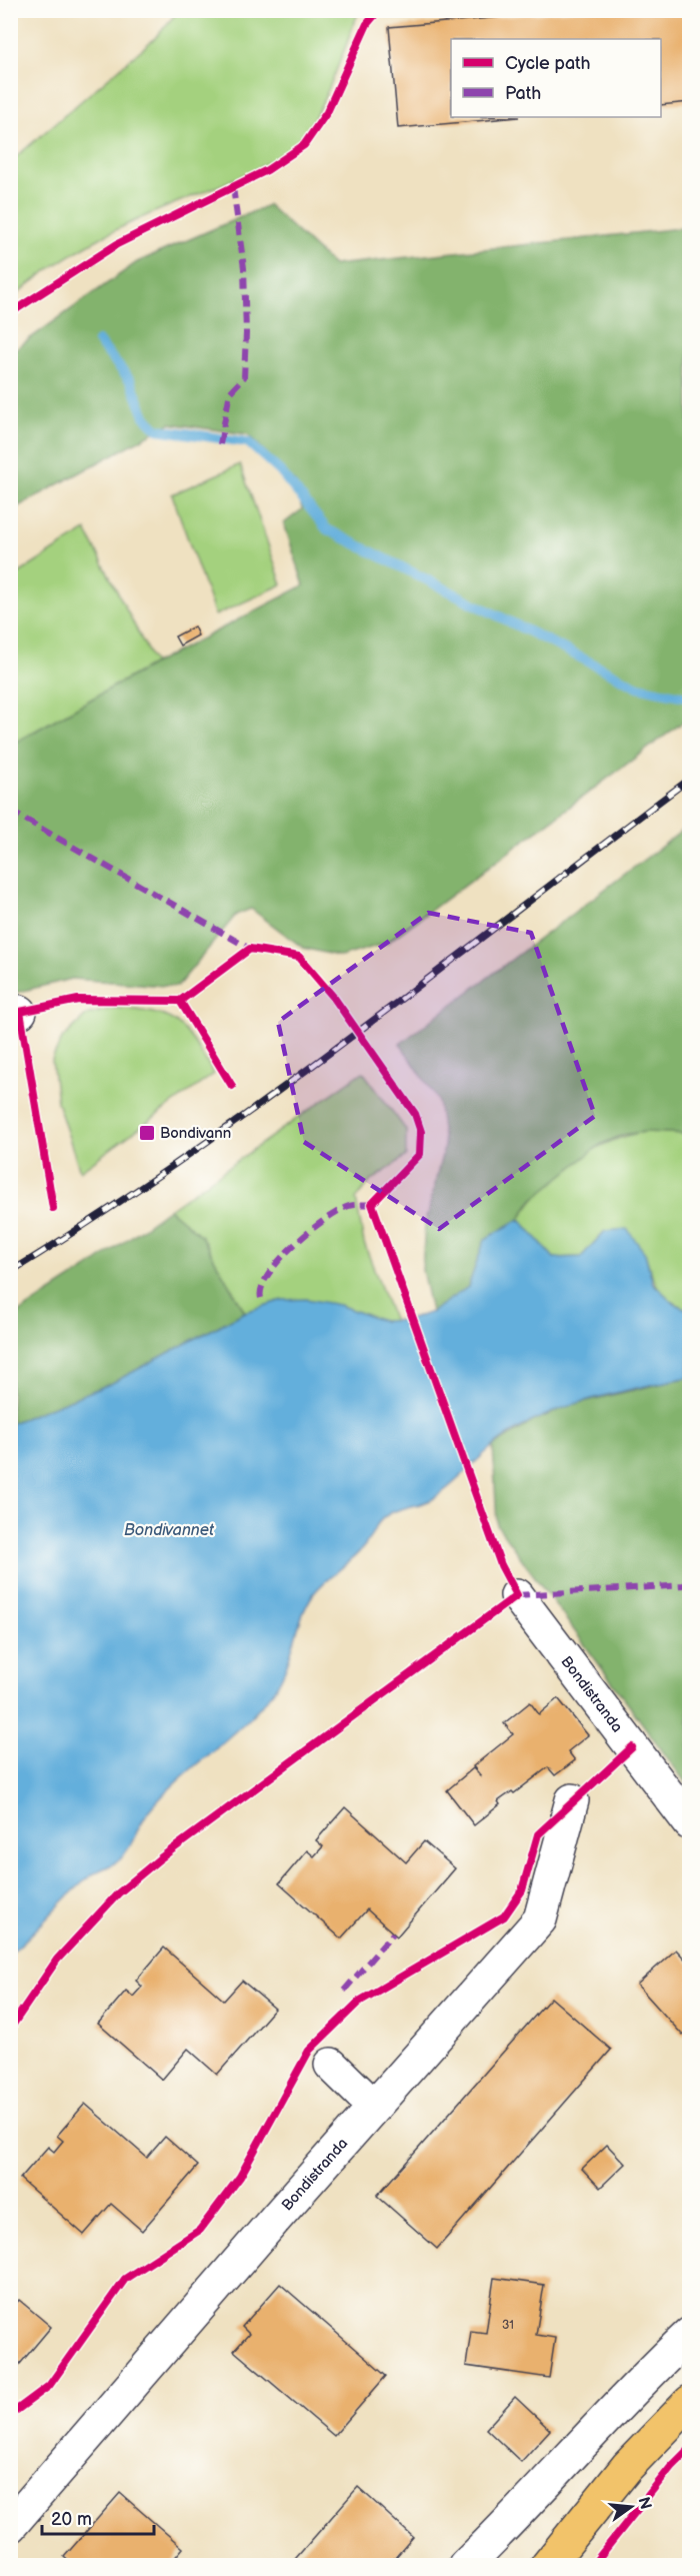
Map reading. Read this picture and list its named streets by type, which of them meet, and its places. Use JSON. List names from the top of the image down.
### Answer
{
  "streets": {
    "street": ["Bondistranda"]
  },
  "water": ["Bondivannet"],
  "places": {
    "transit": ["Bondivann"]
  },
  "house_numbers": ["31"],
  "legend": ["Cycle path", "Path"],
  "scale_bar": "20 m",
  "north": "right"
}
